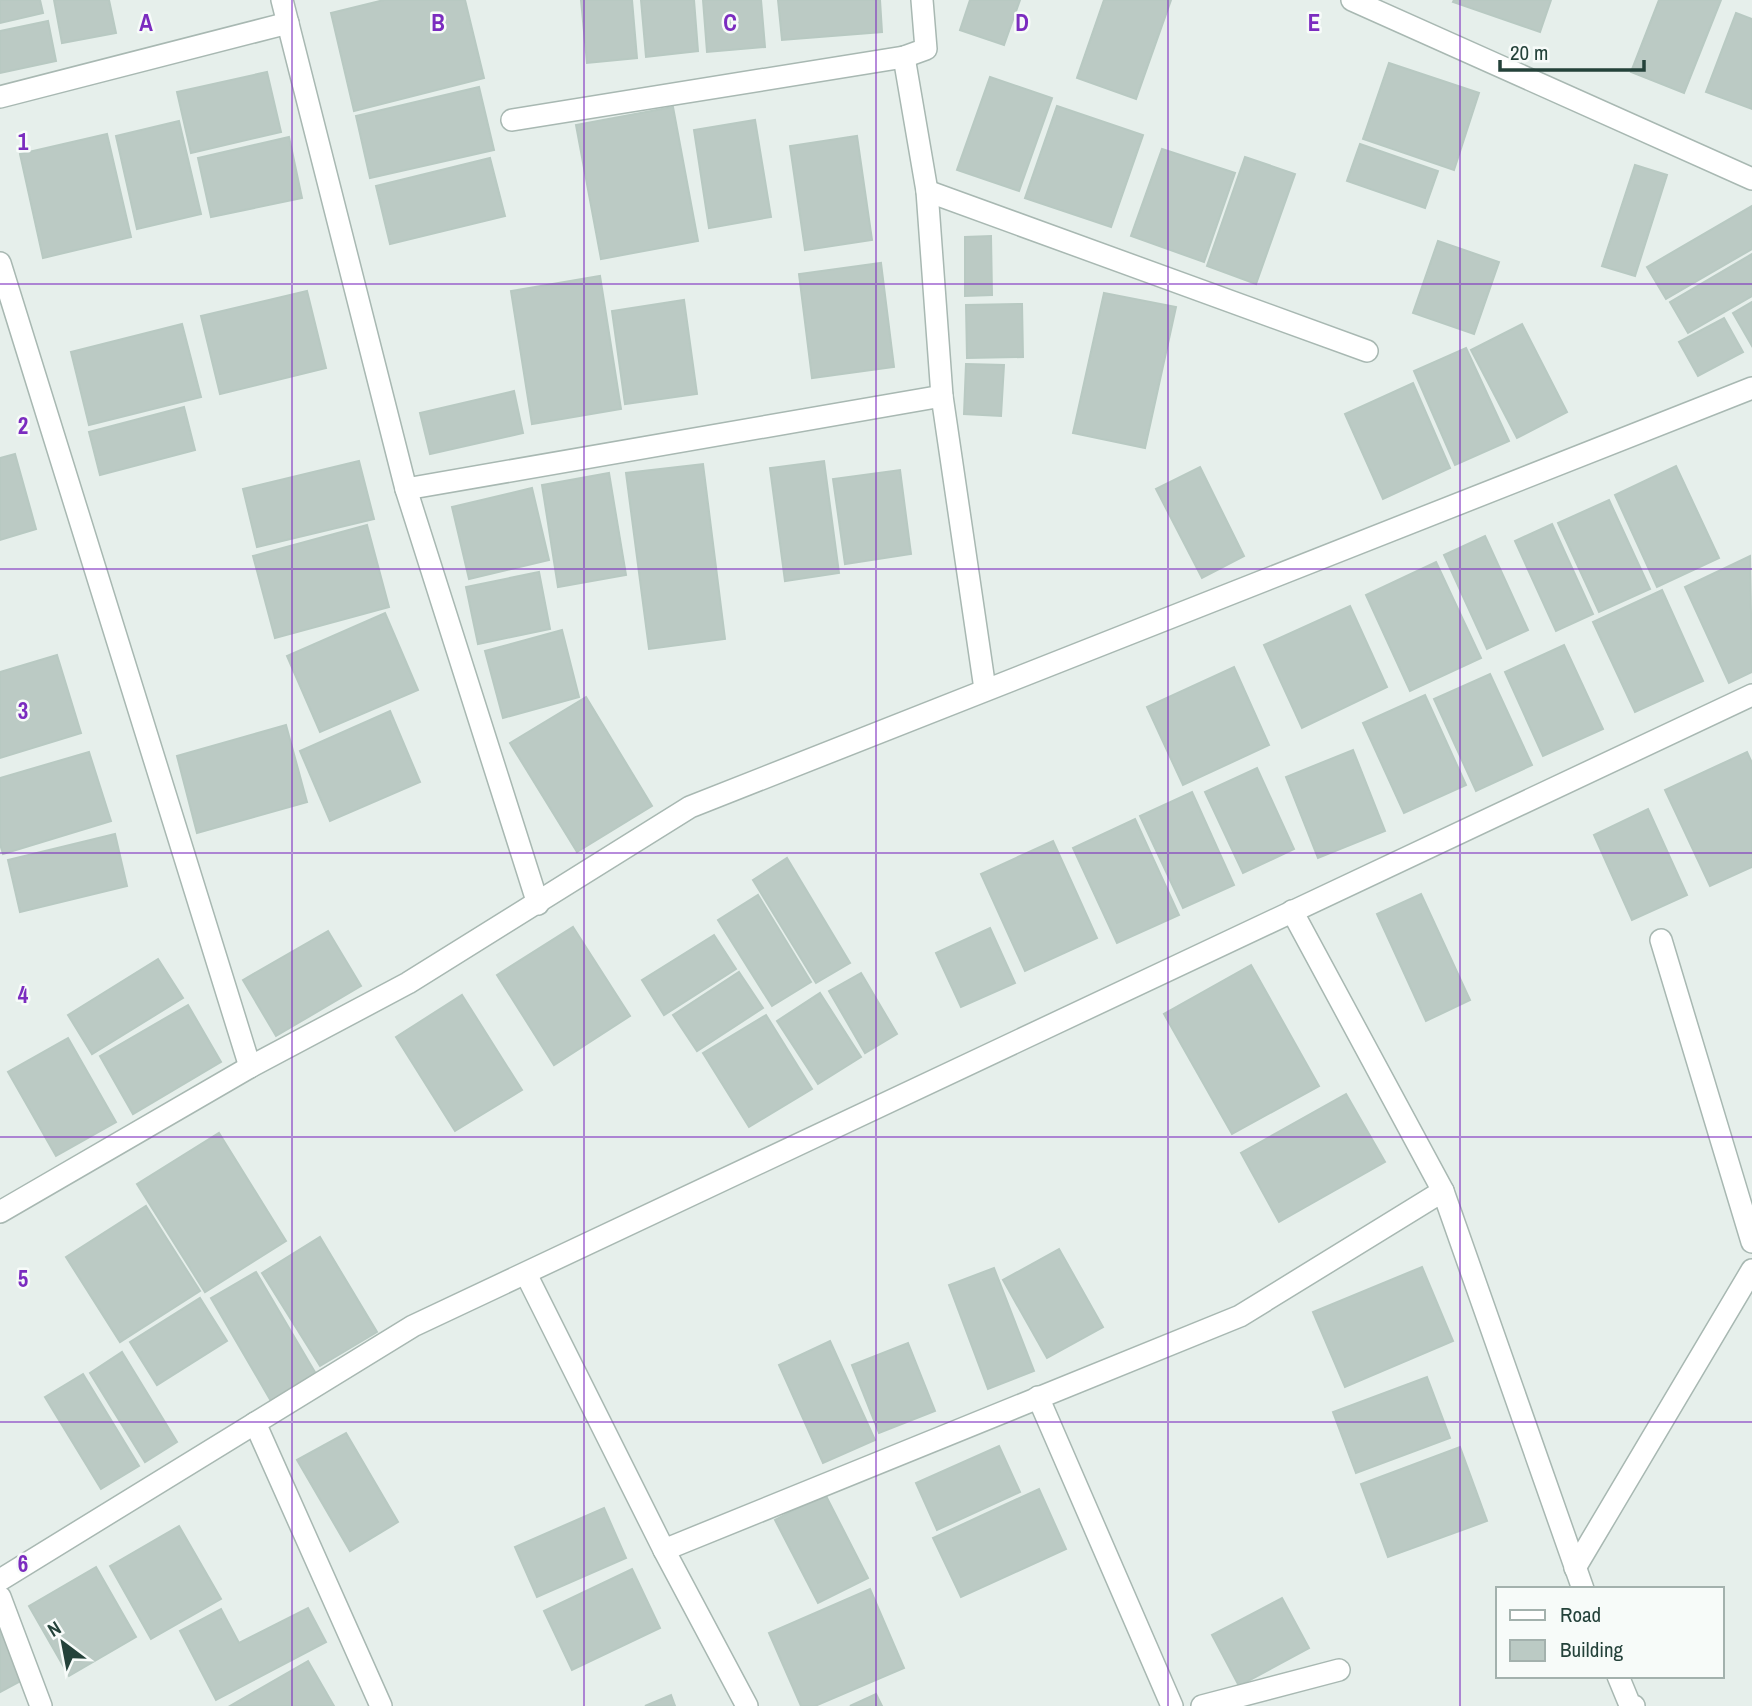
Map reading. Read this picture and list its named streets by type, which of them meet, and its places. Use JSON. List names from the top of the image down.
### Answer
{
  "legend": ["Road", "Building"],
  "scale_bar": "20 m",
  "north": "top left",
  "grid": {
    "columns": [
      "A",
      "B",
      "C",
      "D",
      "E"
    ],
    "rows": [
      "1",
      "2",
      "3",
      "4",
      "5",
      "6"
    ]
  }
}
